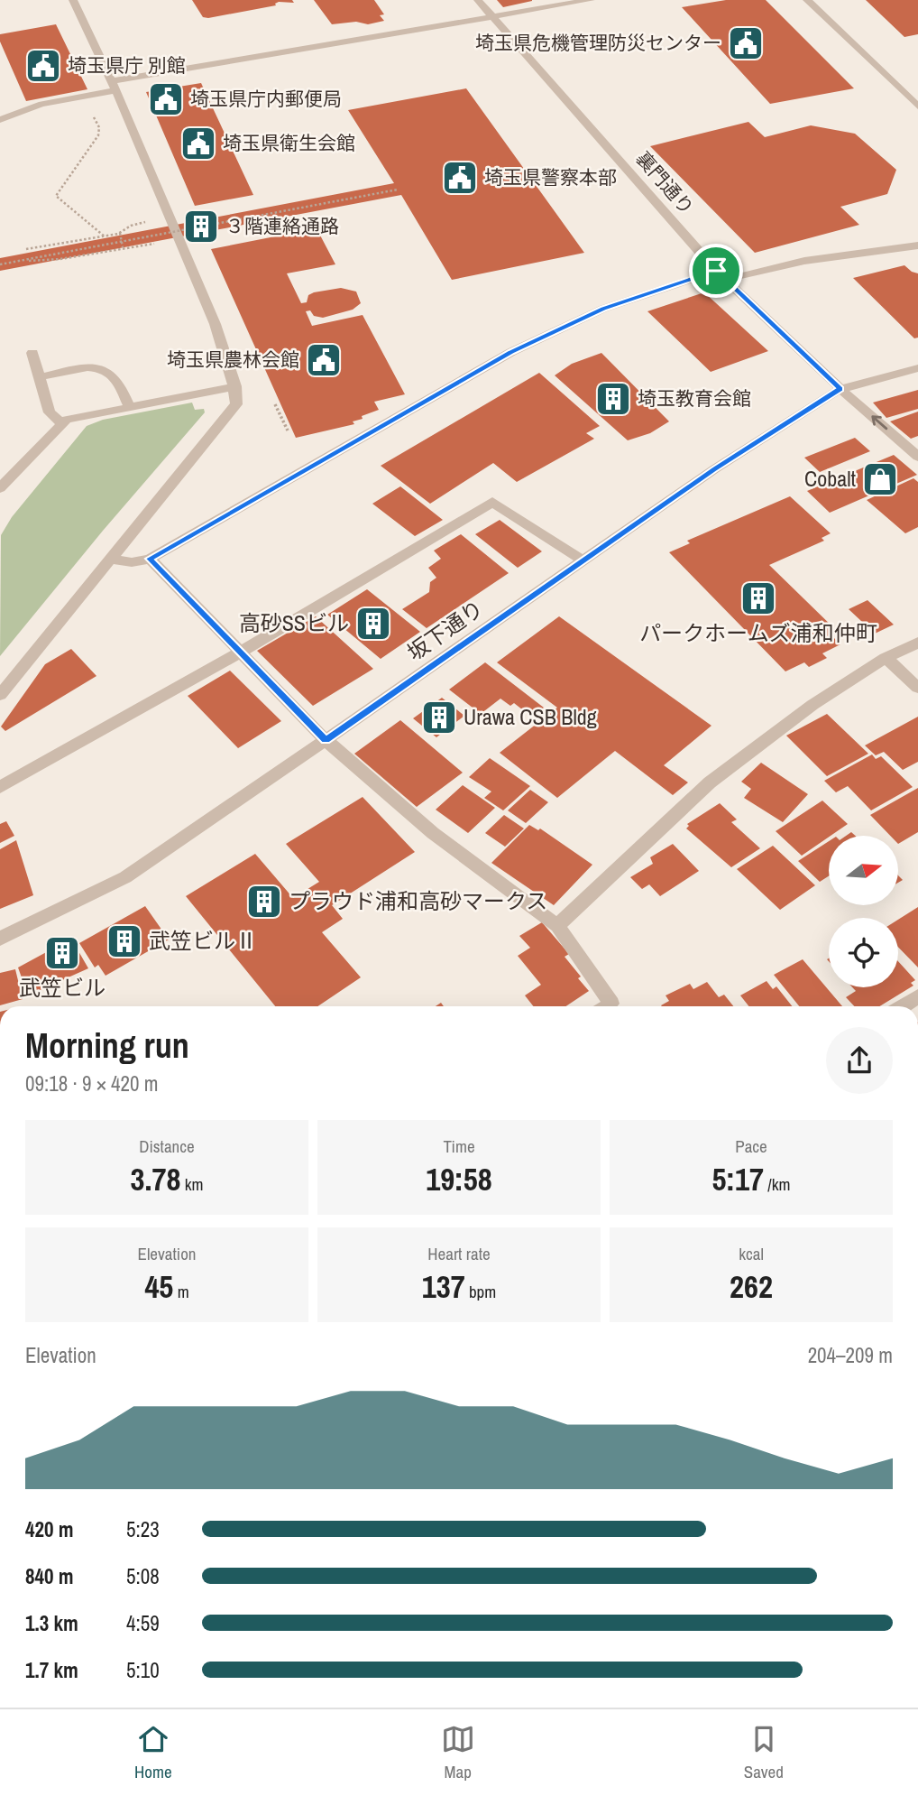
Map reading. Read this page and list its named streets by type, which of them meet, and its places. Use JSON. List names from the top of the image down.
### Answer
{
  "streets": {
    "street": ["裏門通り", "坂下通り"]
  },
  "crossings": [
    ["裏門通り", "坂下通り"]
  ],
  "places": {
    "public building": [
      "埼玉県危機管理防災センター",
      "埼玉県庁 別館",
      "埼玉県庁内郵便局",
      "埼玉県衛生会館",
      "埼玉県警察本部",
      "埼玉県農林会館"
    ],
    "building": [
      "３階連絡通路",
      "埼玉教育会館",
      "パークホームズ浦和仲町",
      "高砂SSビル",
      "Urawa CSB Bldg",
      "プラウド浦和高砂マークス",
      "武笠ビルⅡ",
      "武笠ビル"
    ],
    "shop": ["Cobalt"]
  },
  "north": "right",
  "page": {
    "heading": ["Morning run", "09:18 · 9 × 420 m"],
    "stats": [
      ["Distance", "3.78 km"],
      ["Time", "19:58"],
      ["Pace", "5:17 /km"],
      ["Elevation", "45 m"],
      ["Heart rate", "137 bpm"],
      ["kcal", "262"]
    ],
    "chart": ["Elevation", "204–209 m"],
    "list": [
      {
        "name": "420 m",
        "note": "5:23"
      },
      {
        "name": "840 m",
        "note": "5:08"
      },
      {
        "name": "1.3 km",
        "note": "4:59"
      },
      {
        "name": "1.7 km",
        "note": "5:10"
      }
    ],
    "tabs": ["Home", "Map", "Saved"]
  }
}
